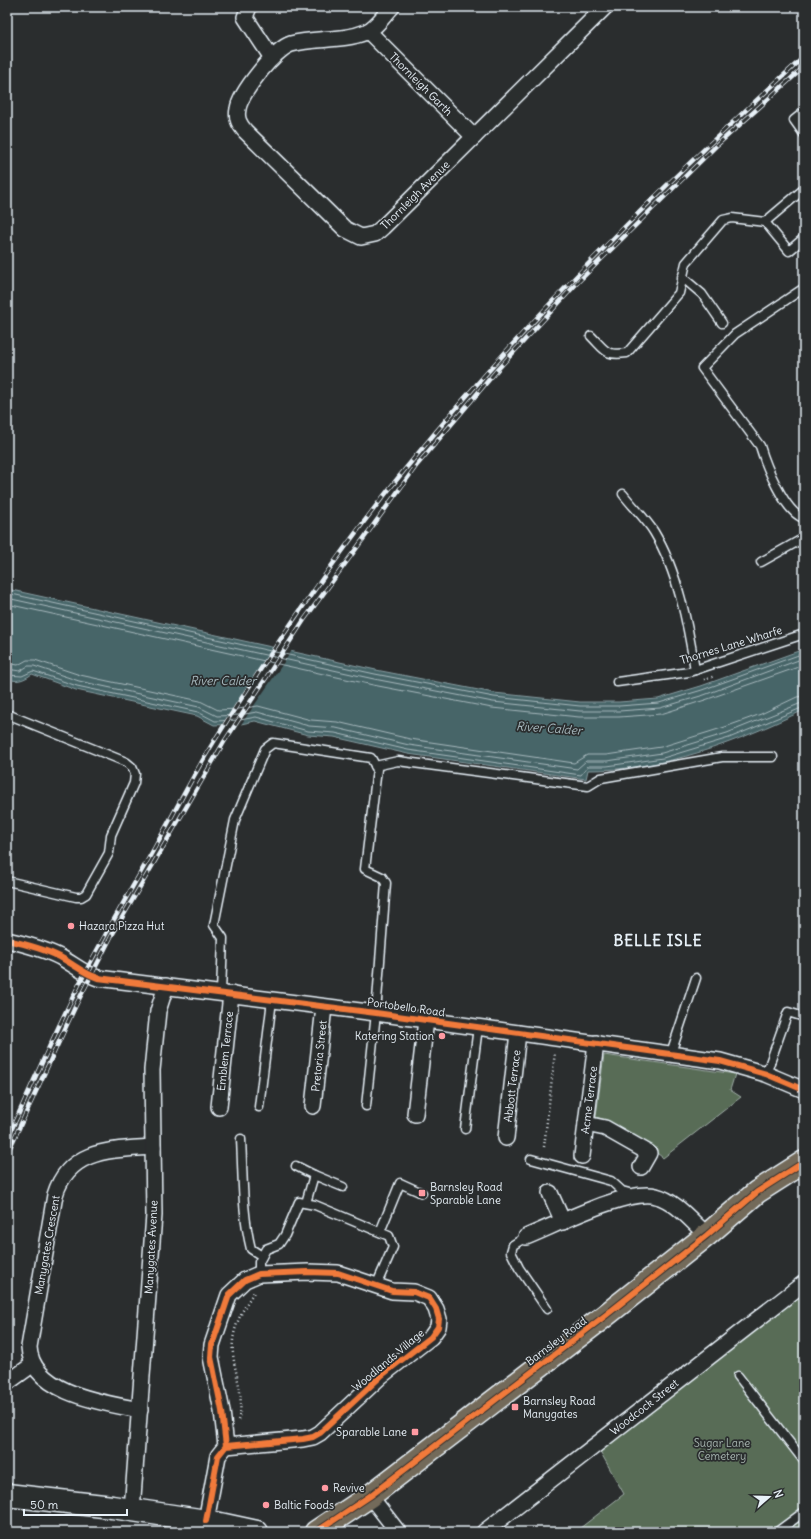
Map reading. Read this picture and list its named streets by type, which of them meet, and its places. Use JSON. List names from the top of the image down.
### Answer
{
  "streets": {
    "main road": ["Barnsley Road"],
    "street": [
      "Thornleigh Garth",
      "Thornleigh Avenue",
      "Portobello Road",
      "Emblem Terrace",
      "Pretoria Street",
      "Abbott Terrace",
      "Acme Terrace",
      "Manygates Crescent",
      "Manygates Avenue",
      "Woodlands Village",
      "Woodcock Street"
    ],
    "lane": ["Thornes Lane Wharfe"]
  },
  "crossings": [
    ["Thornleigh Garth", "Thornleigh Avenue"],
    ["Portobello Road", "Emblem Terrace"],
    ["Portobello Road", "Pretoria Street"],
    ["Portobello Road", "Abbott Terrace"],
    ["Portobello Road", "Acme Terrace"],
    ["Portobello Road", "Manygates Avenue"],
    ["Manygates Crescent", "Manygates Avenue"]
  ],
  "districts": ["BELLE ISLE"],
  "water": ["River Calder"],
  "parks": ["Sugar Lane Cemetery"],
  "places": {
    "other": [
      "Hazara Pizza Hut",
      "Katering Station",
      "Revive",
      "Baltic Foods"
    ],
    "transit": ["Barnsley Road Sparable Lane", "Barnsley Road Manygates", "Sparable Lane"]
  },
  "scale_bar": "50 m",
  "north": "right"
}
